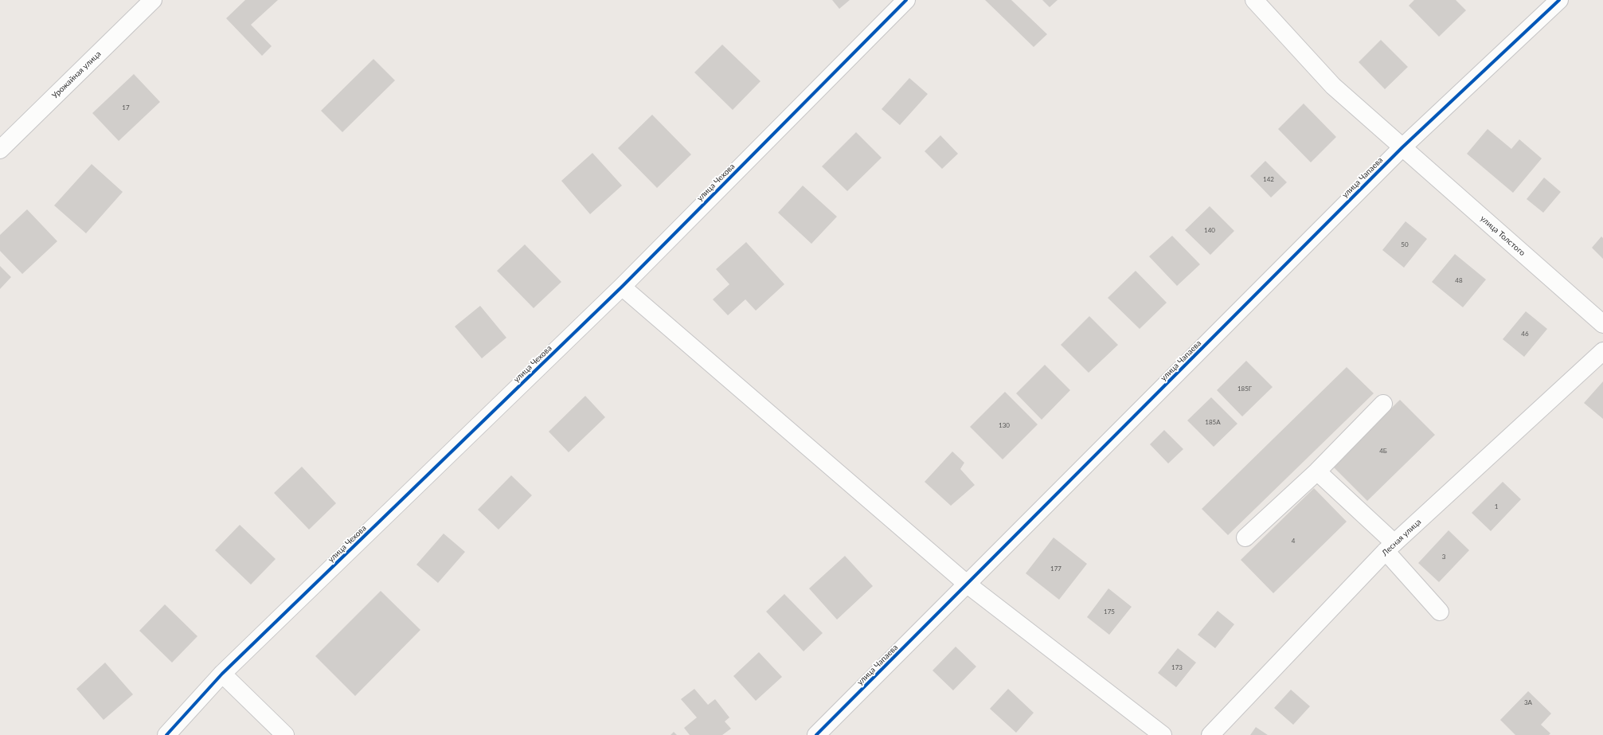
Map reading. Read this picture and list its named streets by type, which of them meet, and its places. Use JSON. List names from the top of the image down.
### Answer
{
  "streets": {
    "street": [
      "Урожайная улица",
      "улица Чапаева",
      "улица Чехова",
      "улица Толстого",
      "Лесная улица"
    ]
  },
  "crossings": [
    ["улица Чапаева", "улица Толстого"]
  ],
  "house_numbers": [
    "17",
    "142",
    "140",
    "50",
    "48",
    "46",
    "185Г",
    "185А",
    "130",
    "4Б",
    "1",
    "4",
    "3",
    "177",
    "175",
    "173",
    "3А"
  ]
}
